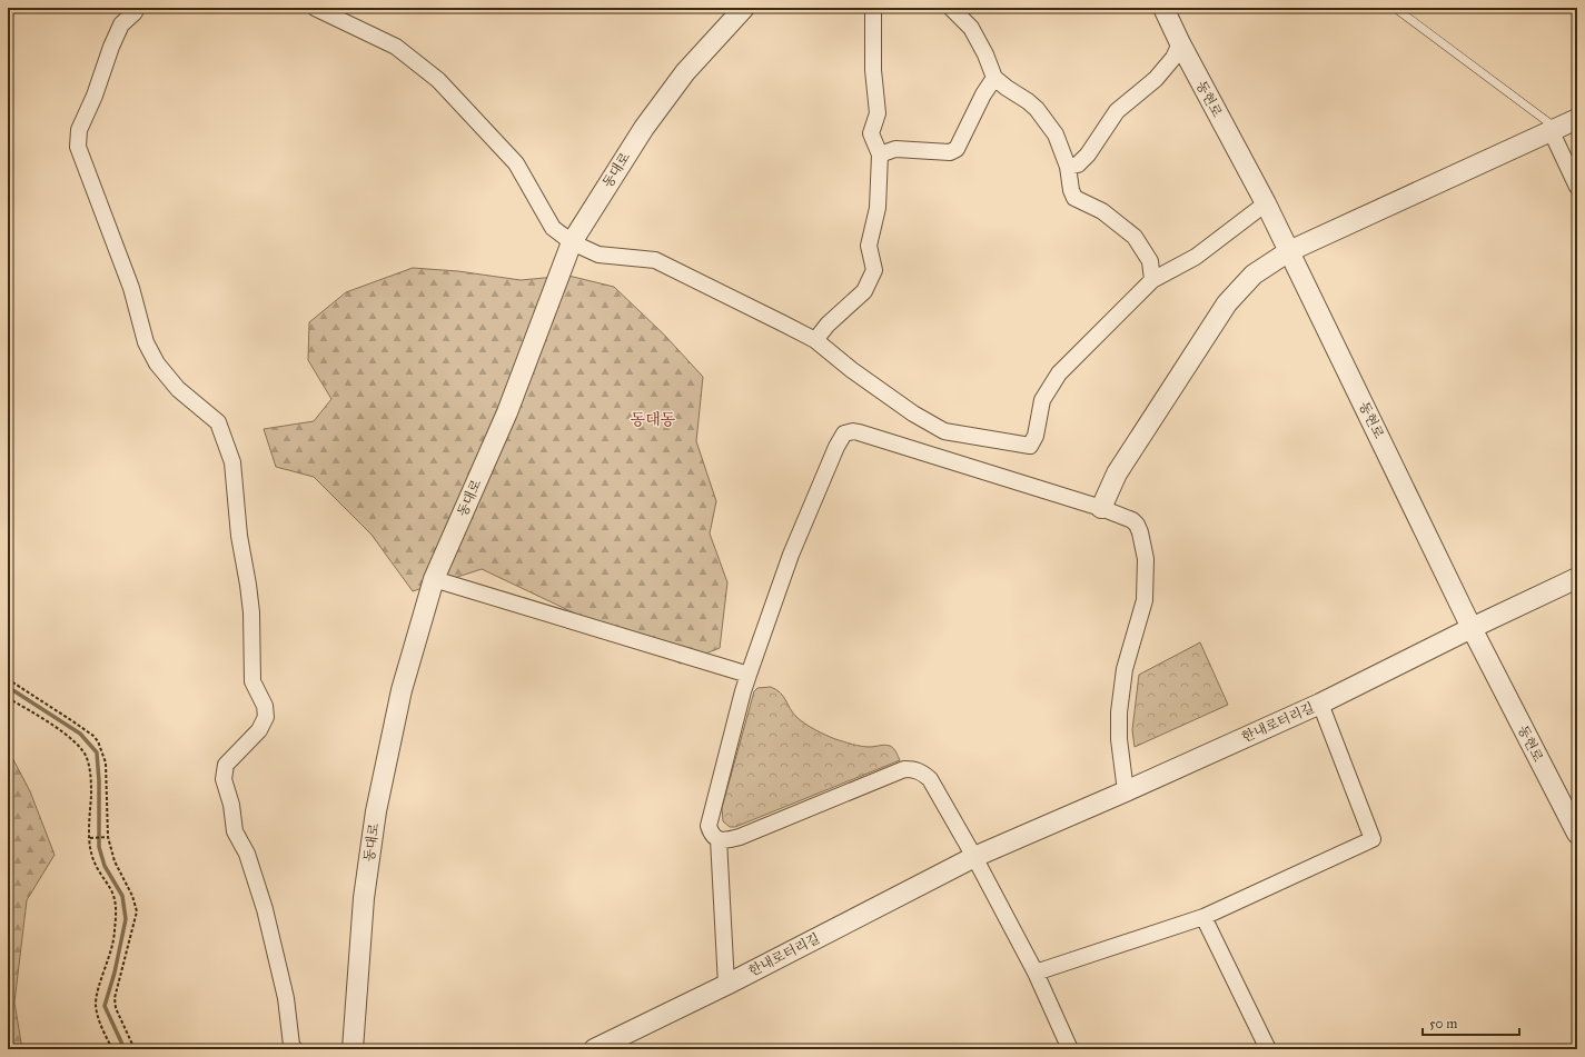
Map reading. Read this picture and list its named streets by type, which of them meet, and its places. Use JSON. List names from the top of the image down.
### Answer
{
  "streets": {
    "street": ["동현로", "동대로", "한내로터리길"]
  },
  "crossings": [
    ["동현로", "한내로터리길"]
  ],
  "districts": ["동대동"],
  "scale_bar": "50 m"
}
